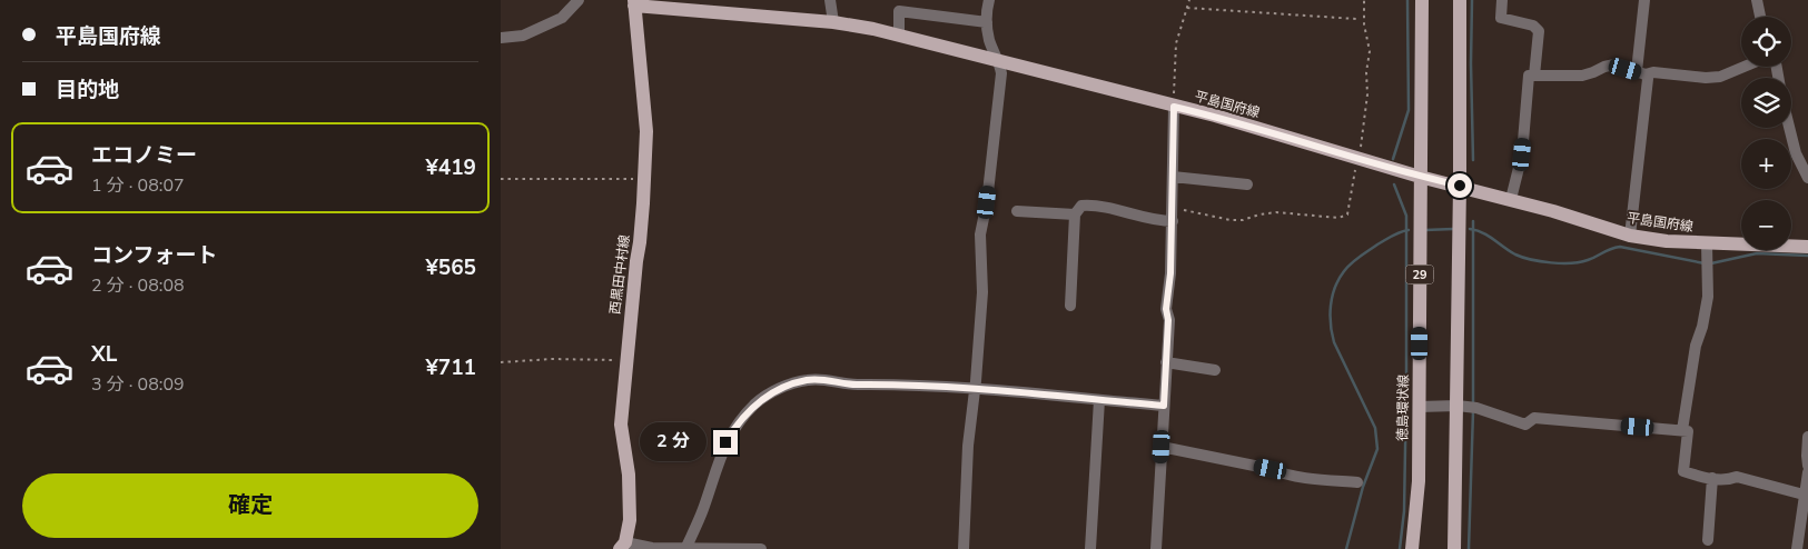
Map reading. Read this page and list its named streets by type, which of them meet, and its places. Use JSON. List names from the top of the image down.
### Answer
{
  "streets": {
    "main road": [
      "平島国府線",
      "西黒田中村線",
      "29",
      "徳島環状線"
    ]
  },
  "crossings": [
    ["平島国府線", "西黒田中村線"],
    ["平島国府線", "徳島環状線"]
  ],
  "page": {
    "banner": ["平島国府線", "目的地"],
    "map_buttons": ["+", "−"],
    "list": [
      {
        "name": "エコノミー",
        "note": "1 分 · 08:07",
        "value": "¥419"
      },
      {
        "name": "コンフォート",
        "note": "2 分 · 08:08",
        "value": "¥565"
      },
      {
        "name": "XL",
        "note": "3 分 · 08:09",
        "value": "¥711"
      }
    ],
    "bubble": "2 分",
    "buttons": "確定"
  }
}
